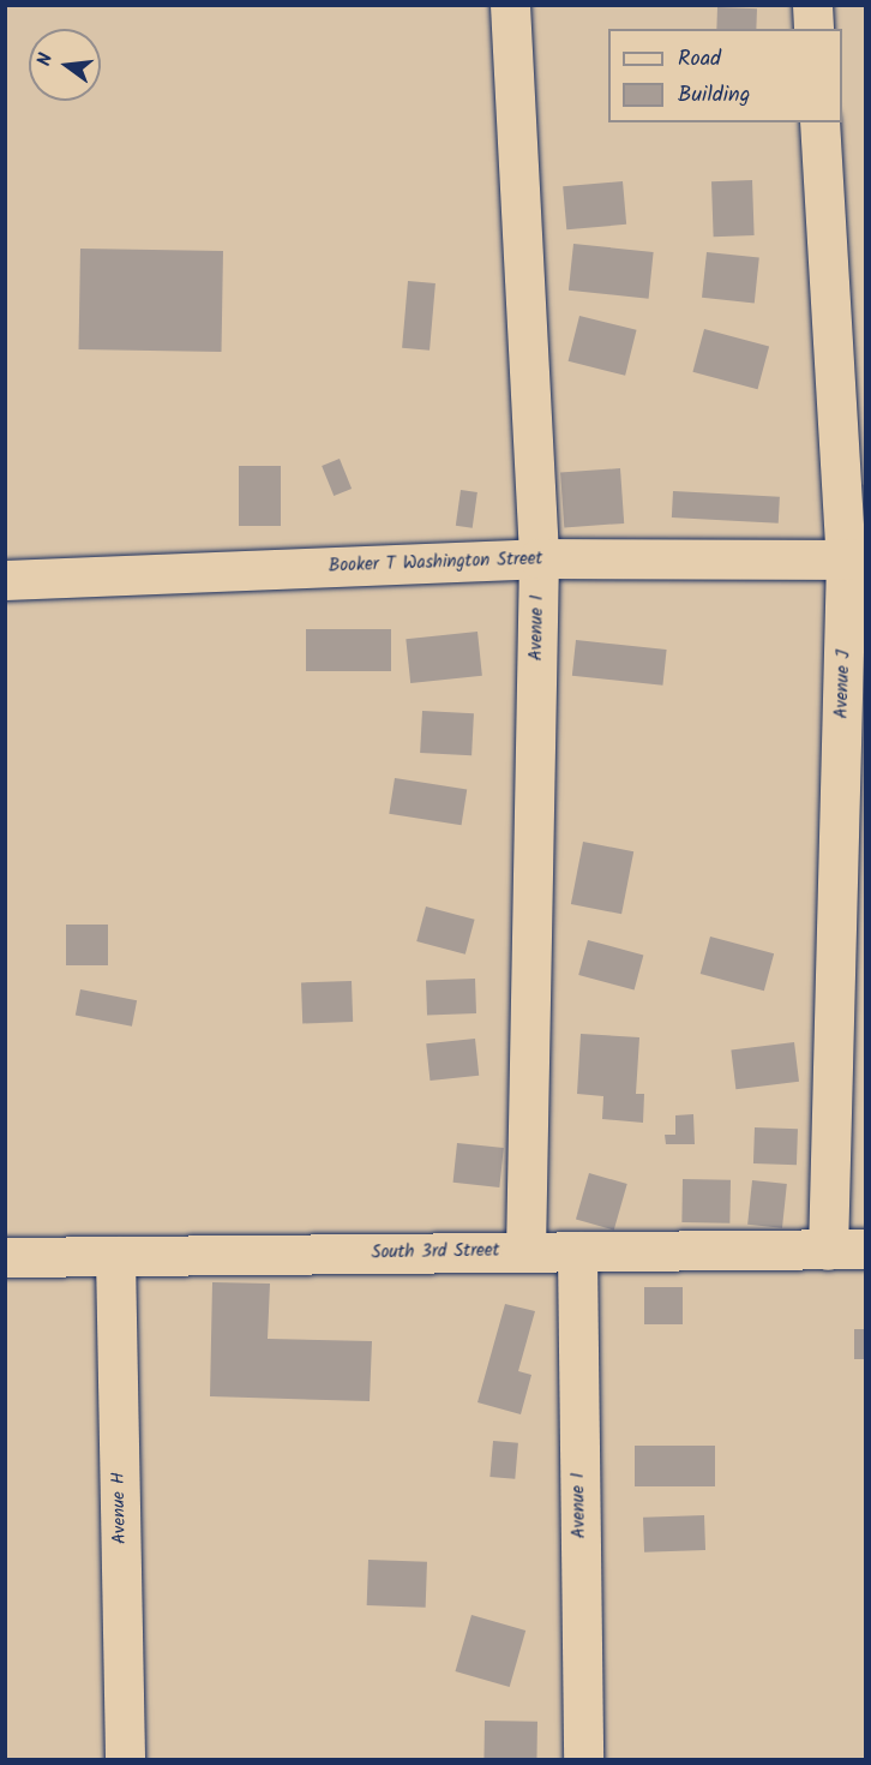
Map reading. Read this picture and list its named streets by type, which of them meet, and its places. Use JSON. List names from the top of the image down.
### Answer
{
  "streets": {
    "street": [
      "Booker T Washington Street",
      "Avenue I",
      "Avenue J",
      "South 3rd Street",
      "Avenue H"
    ]
  },
  "crossings": [
    ["Booker T Washington Street", "Avenue I"],
    ["Booker T Washington Street", "Avenue J"],
    ["Avenue I", "South 3rd Street"],
    ["Avenue J", "South 3rd Street"],
    ["South 3rd Street", "Avenue H"]
  ],
  "legend": ["Road", "Building"],
  "north": "left"
}
